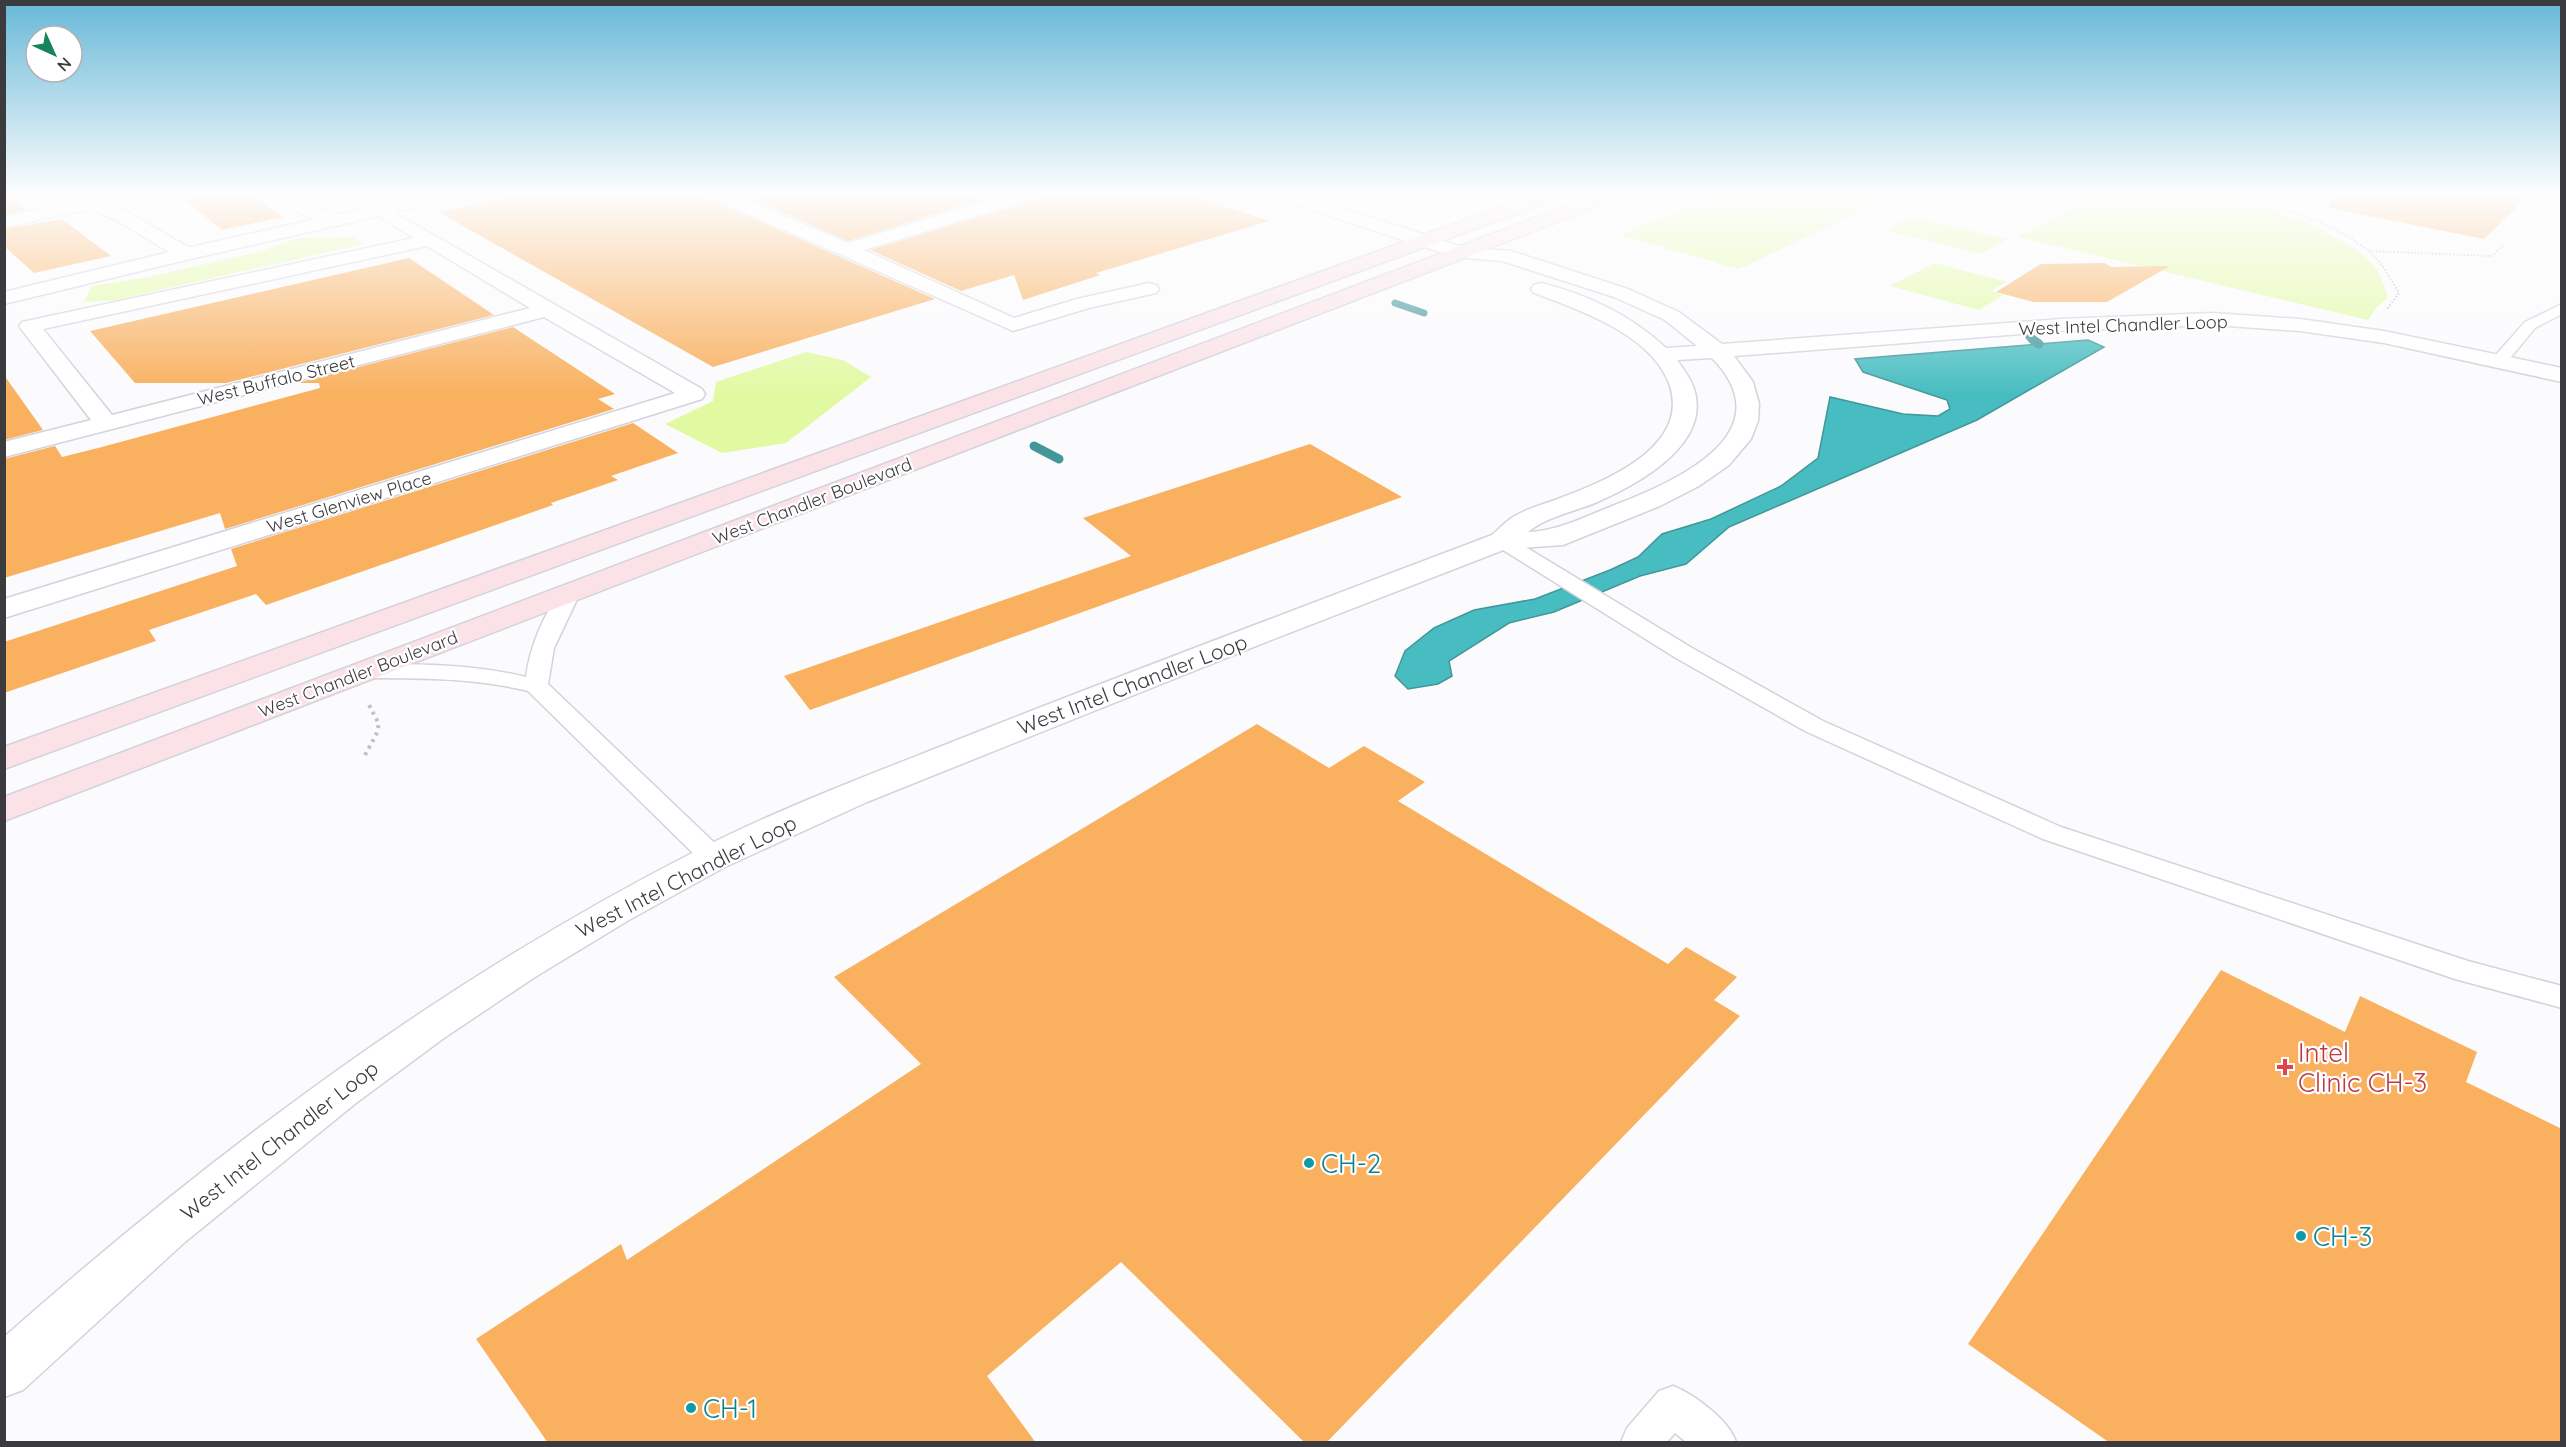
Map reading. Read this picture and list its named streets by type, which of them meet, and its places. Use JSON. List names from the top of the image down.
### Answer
{
  "streets": {
    "main road": ["West Chandler Boulevard"],
    "street": ["West Intel Chandler Loop", "West Buffalo Street", "West Glenview Place"]
  },
  "crossings": [
    ["West Buffalo Street", "West Glenview Place"]
  ],
  "places": {
    "health": ["Intel Clinic CH-3"],
    "other": ["CH-2", "CH-3", "CH-1"]
  },
  "north": "bottom right"
}
